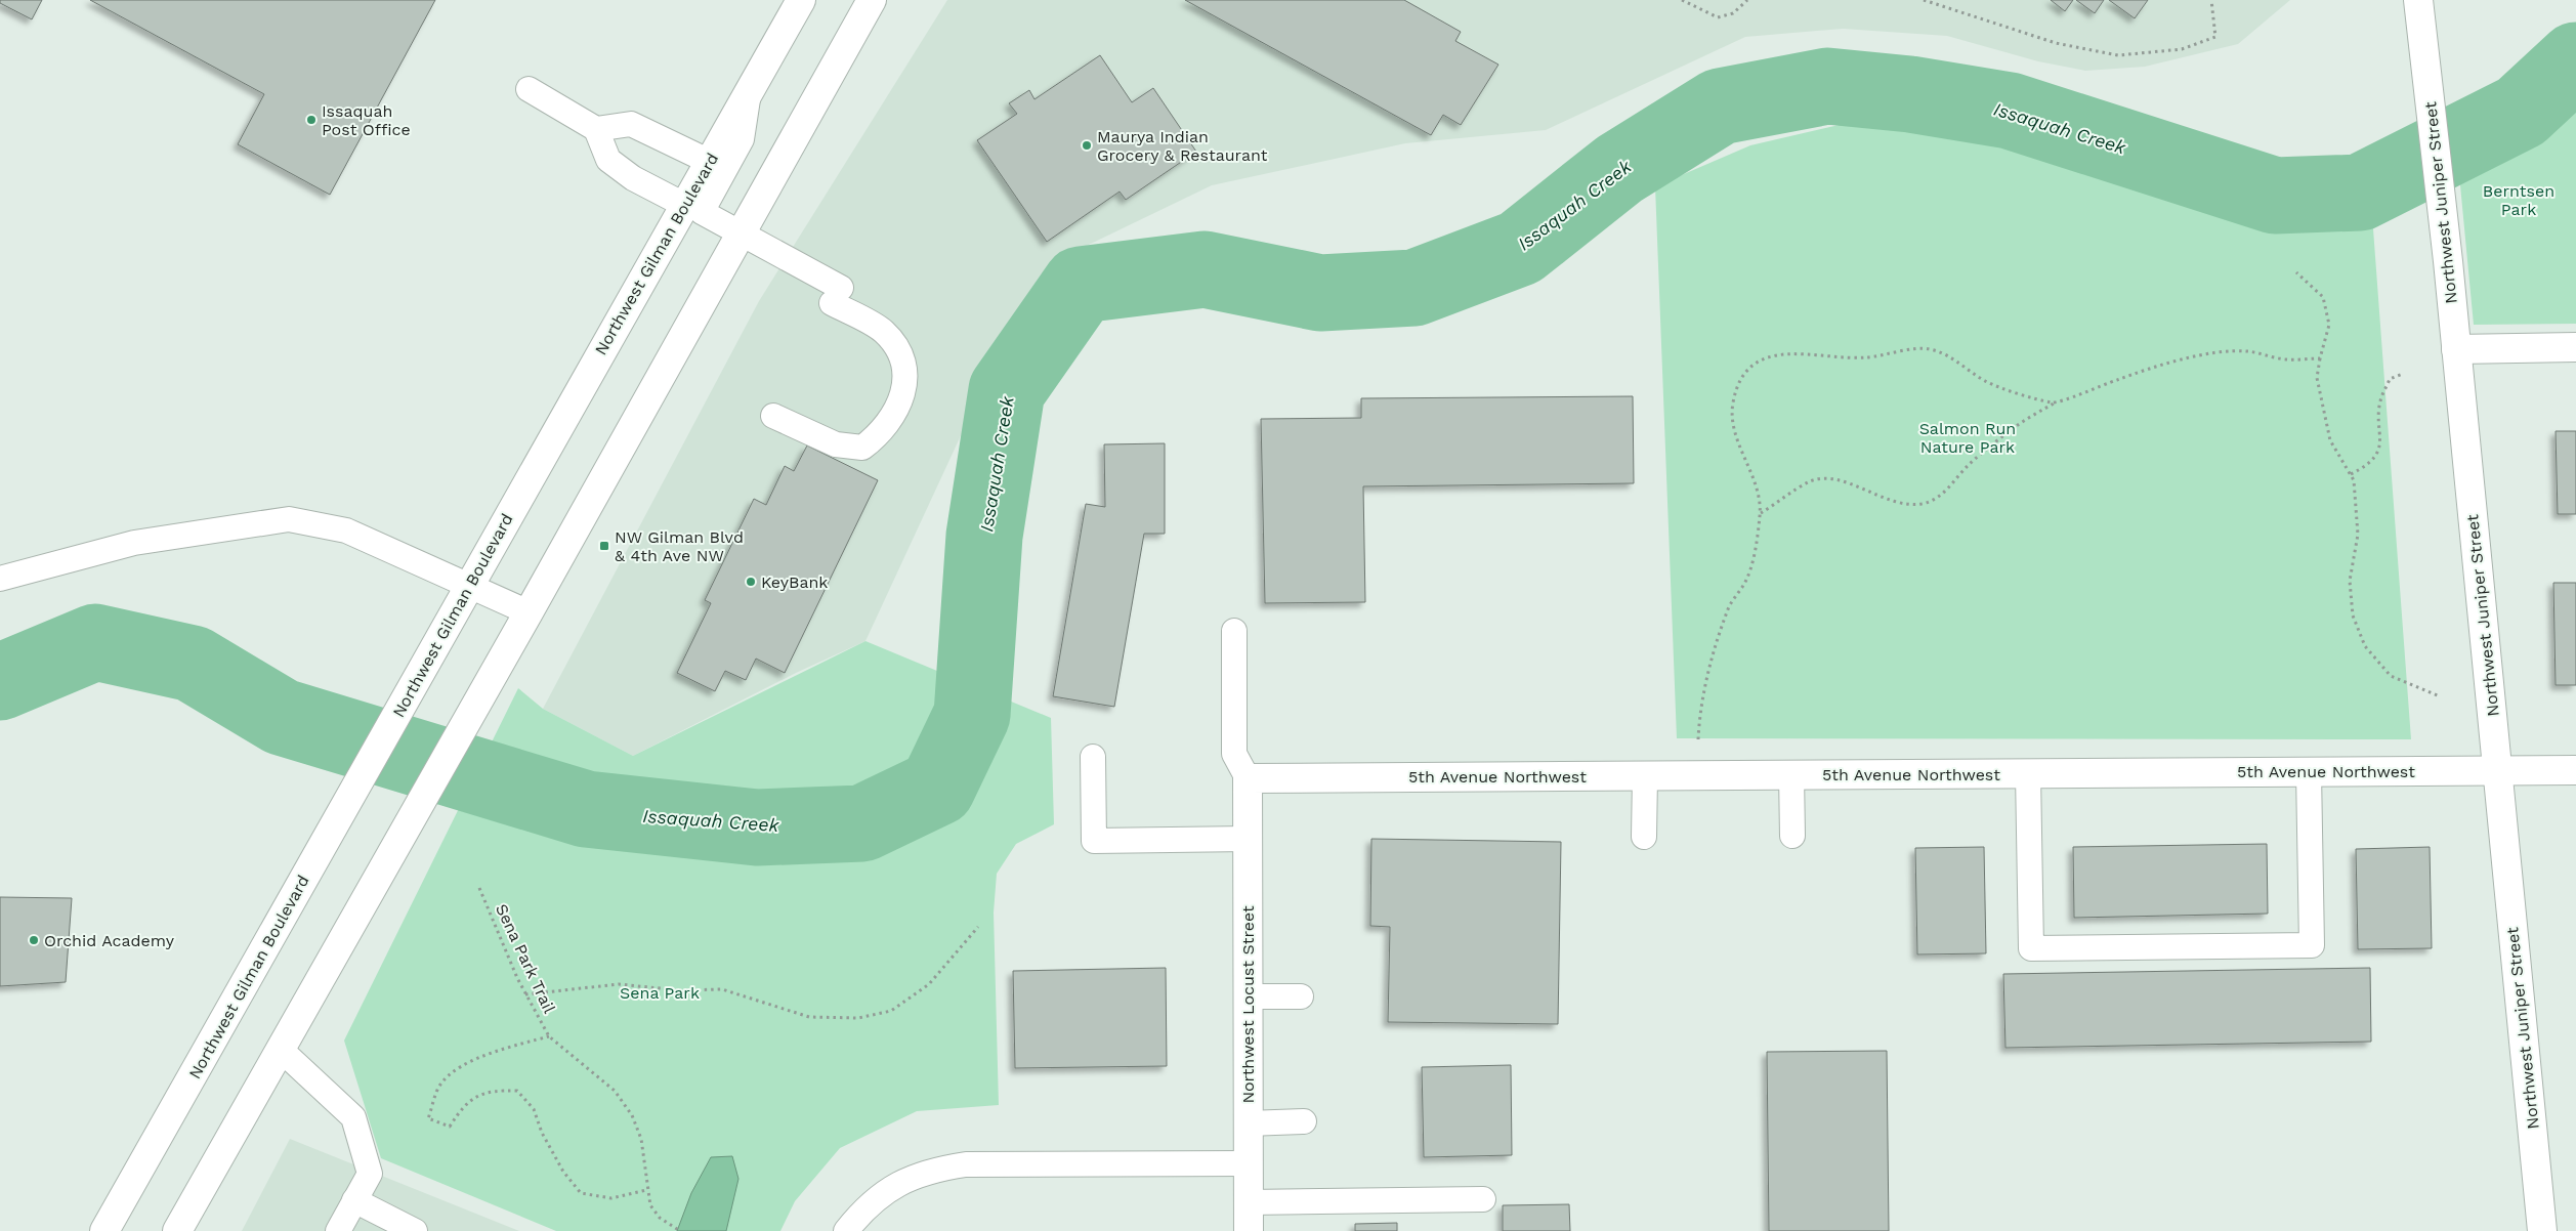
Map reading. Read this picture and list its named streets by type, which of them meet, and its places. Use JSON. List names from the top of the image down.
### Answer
{
  "streets": {
    "street": [
      "Northwest Juniper Street",
      "Northwest Gilman Boulevard",
      "5th Avenue Northwest",
      "Northwest Locust Street"
    ],
    "path": ["Sena Park Trail"]
  },
  "crossings": [
    ["Northwest Juniper Street", "5th Avenue Northwest"],
    ["5th Avenue Northwest", "Northwest Locust Street"]
  ],
  "water": ["Issaquah Creek"],
  "parks": ["Berntsen Park", "Salmon Run Nature Park", "Sena Park"],
  "places": {
    "other": [
      "Issaquah Post Office",
      "Maurya Indian Grocery & Restaurant",
      "KeyBank",
      "Orchid Academy"
    ],
    "transit": ["NW Gilman Blvd & 4th Ave NW"]
  }
}
